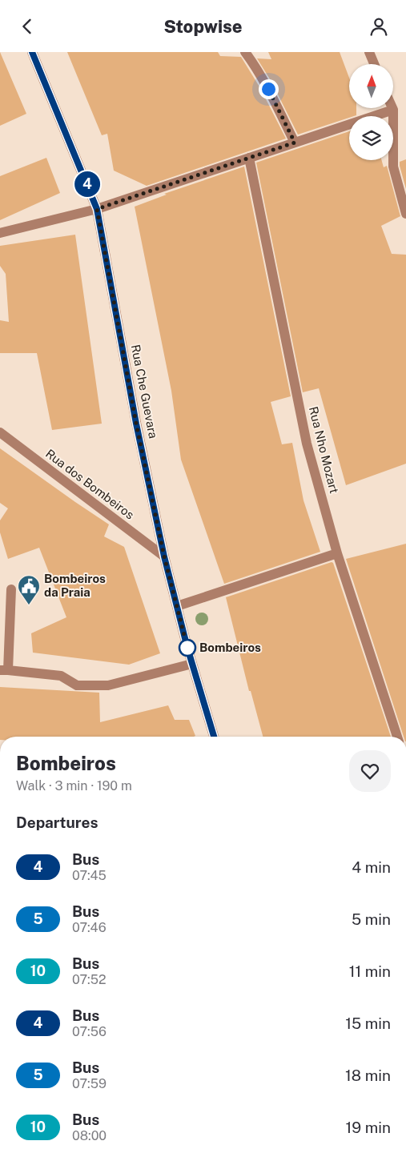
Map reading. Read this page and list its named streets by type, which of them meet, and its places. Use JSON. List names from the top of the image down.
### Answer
{
  "streets": {
    "street": ["Rua Che Guevara", "Rua Nho Mozart", "Rua dos Bombeiros"]
  },
  "crossings": [
    ["Rua Che Guevara", "Rua dos Bombeiros"]
  ],
  "places": {
    "public building": ["Bombeiros da Praia"],
    "other": ["Bombeiros"]
  },
  "lines": ["bus line 4"],
  "north": "top",
  "page": {
    "header": "Stopwise",
    "on_map": "4",
    "heading": [
      ["Bombeiros", "Walk · 3 min · 190 m"],
      "Departures"
    ],
    "list": [
      {
        "mark": "4",
        "name": "Bus",
        "note": "07:45",
        "value": "4 min"
      },
      {
        "mark": "5",
        "name": "Bus",
        "note": "07:46",
        "value": "5 min"
      },
      {
        "mark": "10",
        "name": "Bus",
        "note": "07:52",
        "value": "11 min"
      },
      {
        "mark": "4",
        "name": "Bus",
        "note": "07:56",
        "value": "15 min"
      },
      {
        "mark": "5",
        "name": "Bus",
        "note": "07:59",
        "value": "18 min"
      },
      {
        "mark": "10",
        "name": "Bus",
        "note": "08:00",
        "value": "19 min"
      }
    ]
  }
}
